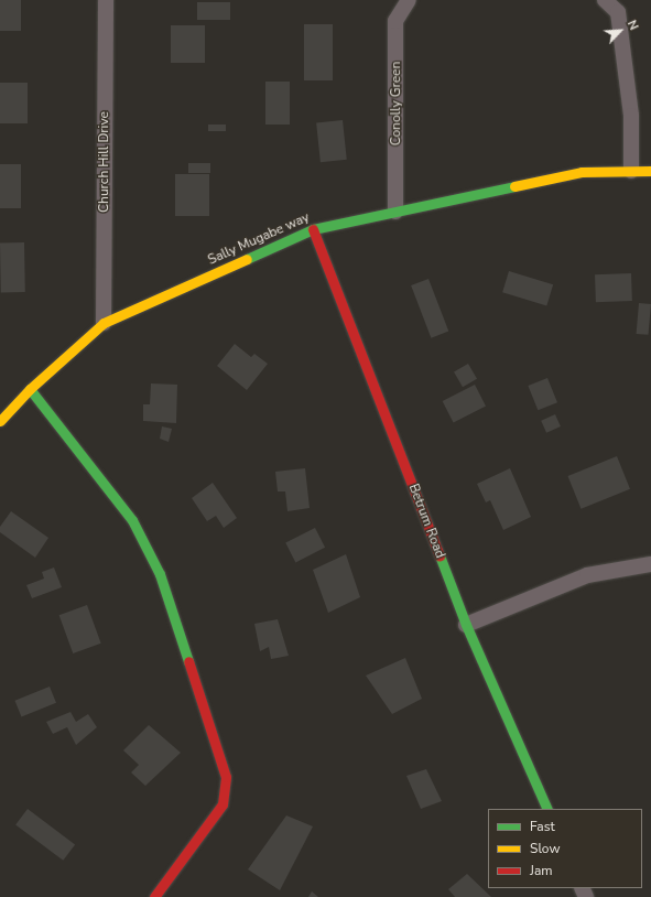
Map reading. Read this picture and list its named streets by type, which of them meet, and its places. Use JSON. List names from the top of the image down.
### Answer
{
  "streets": {
    "street": [
      "Conolly Green",
      "Church Hill Drive",
      "Sally Mugabe way",
      "Betrum Road"
    ]
  },
  "crossings": [
    ["Conolly Green", "Sally Mugabe way"],
    ["Church Hill Drive", "Sally Mugabe way"],
    ["Sally Mugabe way", "Betrum Road"]
  ],
  "legend": ["Fast", "Slow", "Jam"],
  "north": "top right"
}
